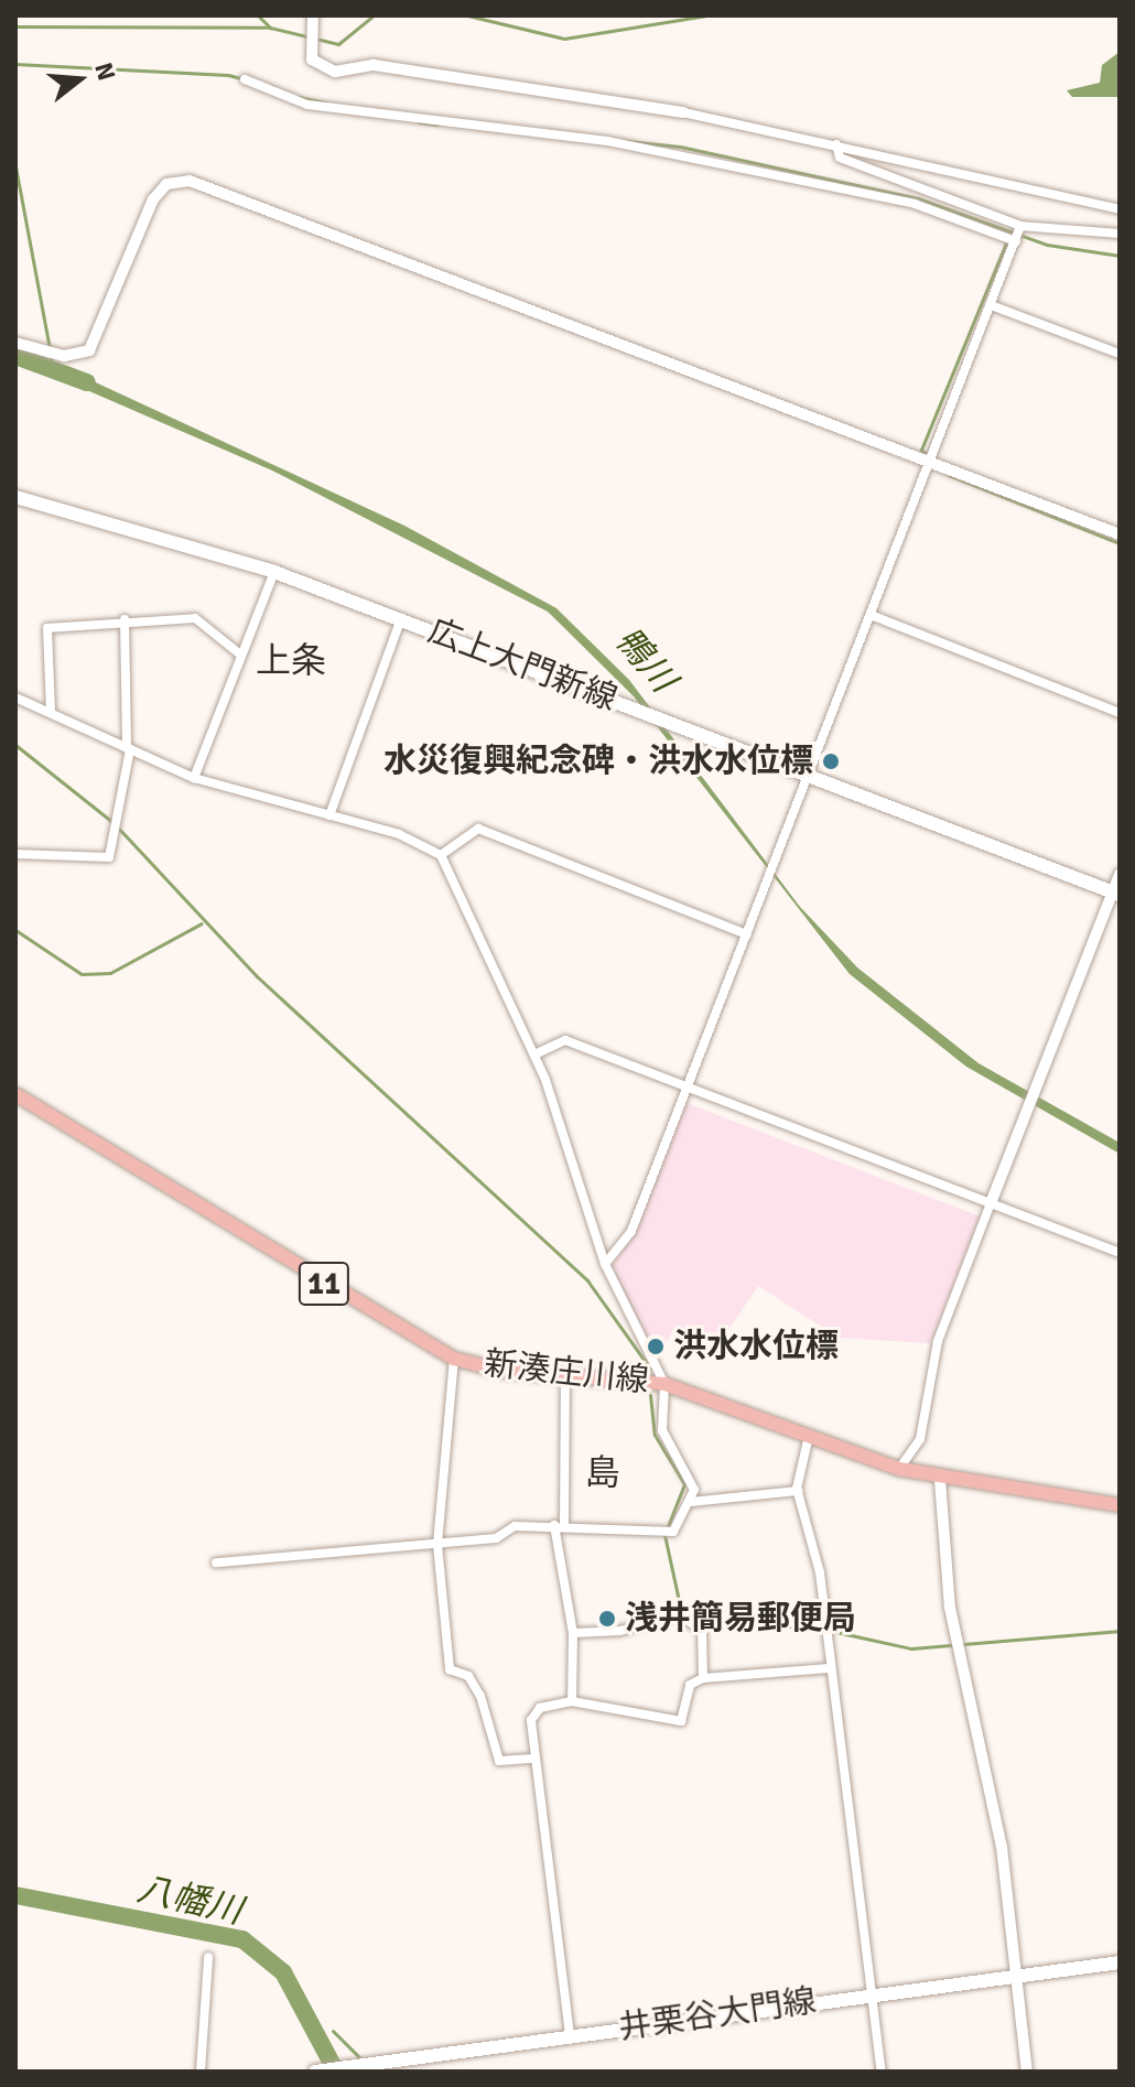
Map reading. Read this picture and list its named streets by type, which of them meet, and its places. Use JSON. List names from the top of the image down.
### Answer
{
  "streets": {
    "main road": [
      "広上大門新線",
      "11",
      "新湊庄川線",
      "井栗谷大門線"
    ]
  },
  "districts": ["上条", "島"],
  "water": ["鴨川", "八幡川"],
  "places": ["水災復興紀念碑・洪水水位標", "洪水水位標", "浅井簡易郵便局"],
  "north": "right"
}
